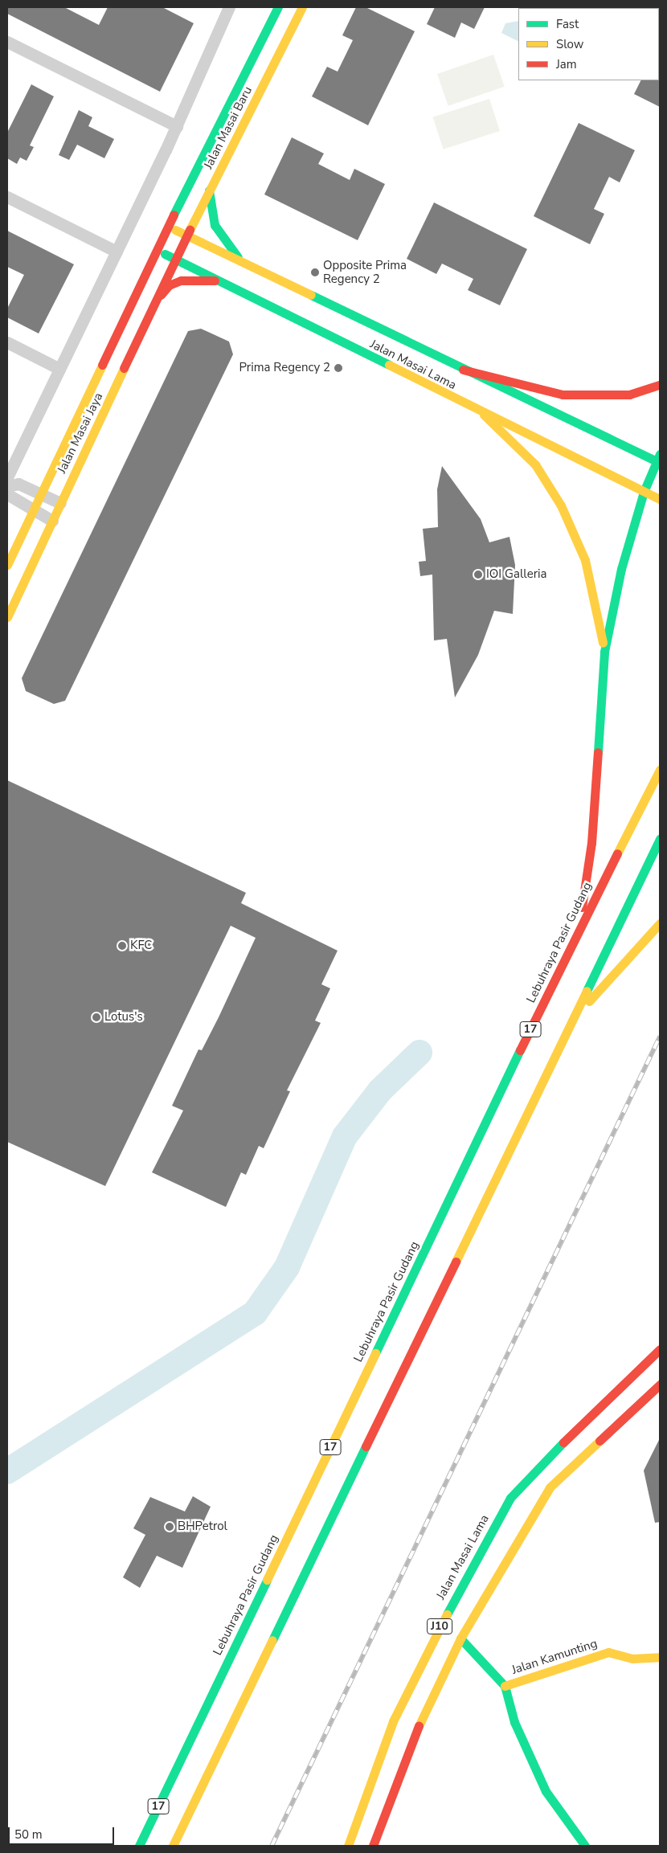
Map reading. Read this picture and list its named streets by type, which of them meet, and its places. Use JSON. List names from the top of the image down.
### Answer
{
  "streets": {
    "main road": [
      "Jalan Masai Baru",
      "Jalan Masai Lama",
      "Jalan Masai Jaya",
      "Lebuhraya Pasir Gudang",
      "17",
      "J10",
      "Jalan Kamunting"
    ]
  },
  "crossings": [
    ["Jalan Masai Baru", "Jalan Masai Lama"],
    ["Jalan Masai Baru", "Jalan Masai Jaya"],
    ["Jalan Masai Lama", "Jalan Masai Jaya"]
  ],
  "places": [
    "Opposite Prima Regency 2",
    "Prima Regency 2",
    "IOI Galleria",
    "KFC",
    "Lotus's",
    "BHPetrol"
  ],
  "legend": ["Fast", "Slow", "Jam"],
  "scale_bar": "50 m"
}
